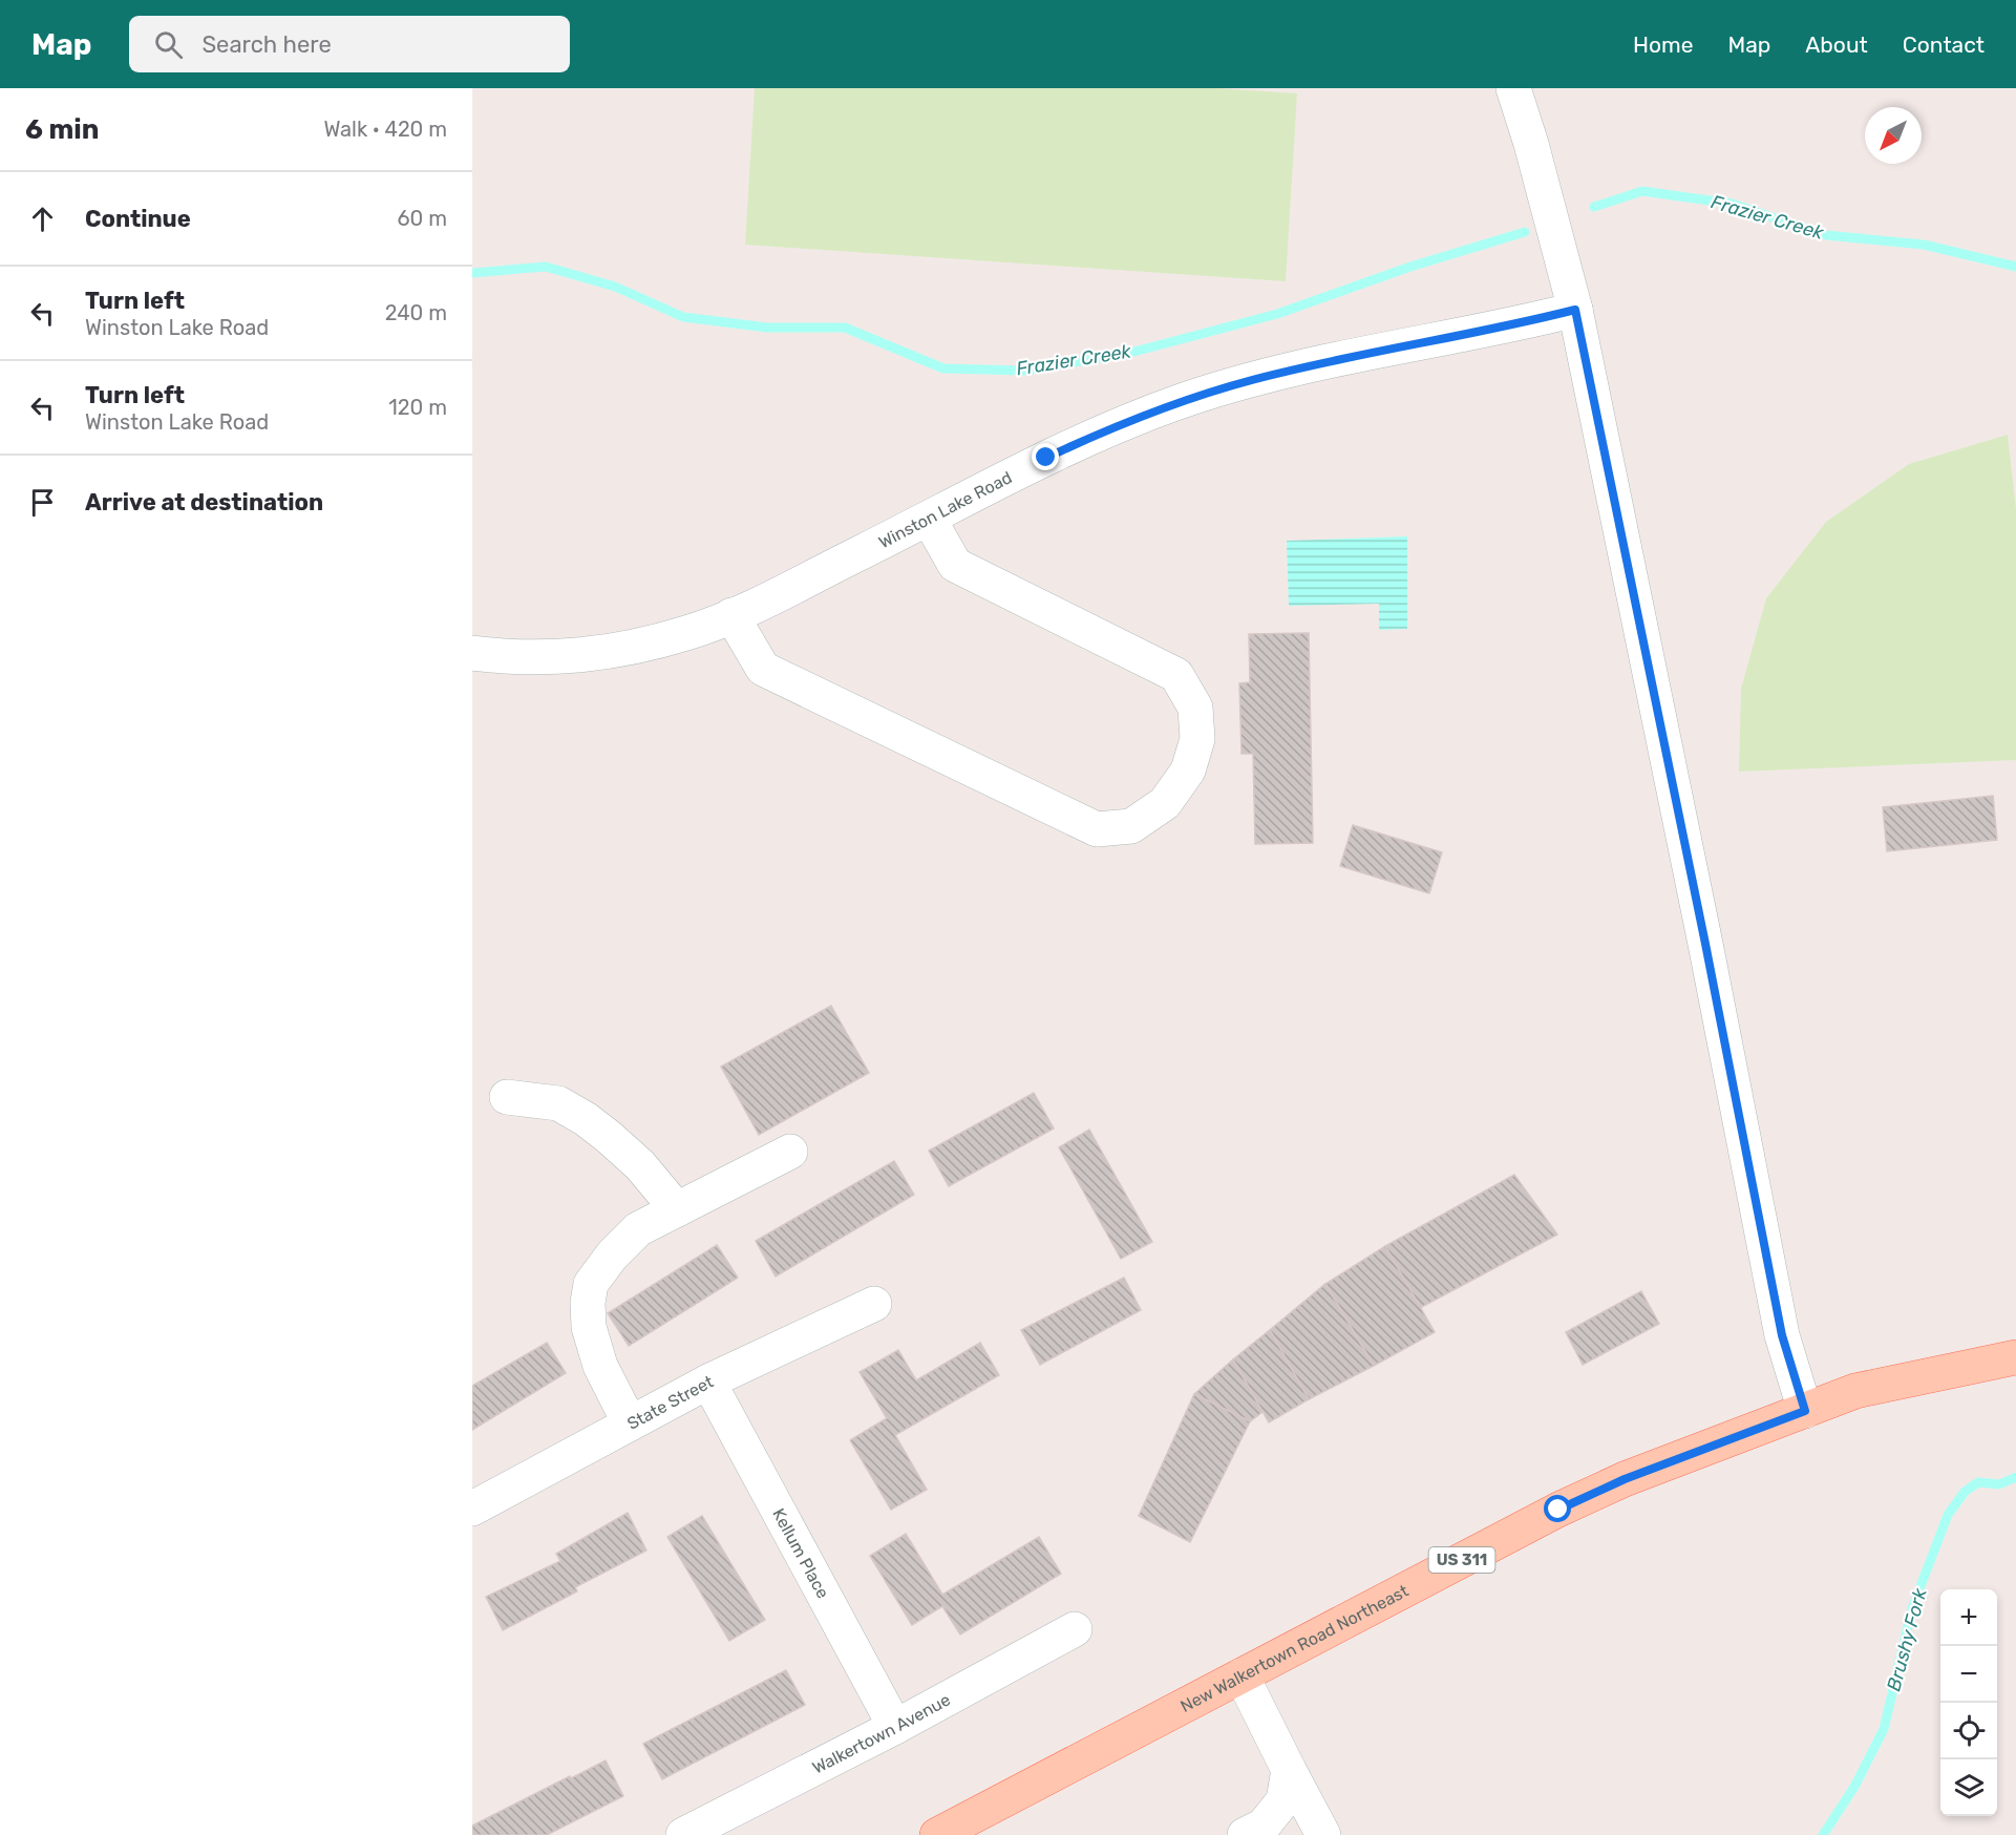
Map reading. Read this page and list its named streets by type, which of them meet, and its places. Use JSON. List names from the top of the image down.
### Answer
{
  "streets": {
    "main road": ["US 311", "New Walkertown Road Northeast"],
    "street": [
      "Winston Lake Road",
      "State Street",
      "Kellum Place",
      "Walkertown Avenue"
    ]
  },
  "crossings": [
    ["State Street", "Kellum Place"],
    ["Kellum Place", "Walkertown Avenue"]
  ],
  "water": ["Frazier Creek", "Brushy Fork"],
  "north": "bottom left",
  "page": {
    "header": "Map",
    "search": "Search here",
    "nav": [
      "Home",
      "Map",
      "About",
      "Contact"
    ],
    "heading": ["6 min", "Walk · 420 m"],
    "list": [
      ["Continue", "60 m"],
      ["Turn left", "Winston Lake Road", "240 m"],
      ["Turn left", "Winston Lake Road", "120 m"],
      "Arrive at destination"
    ],
    "map_buttons": ["+", "−"]
  }
}
